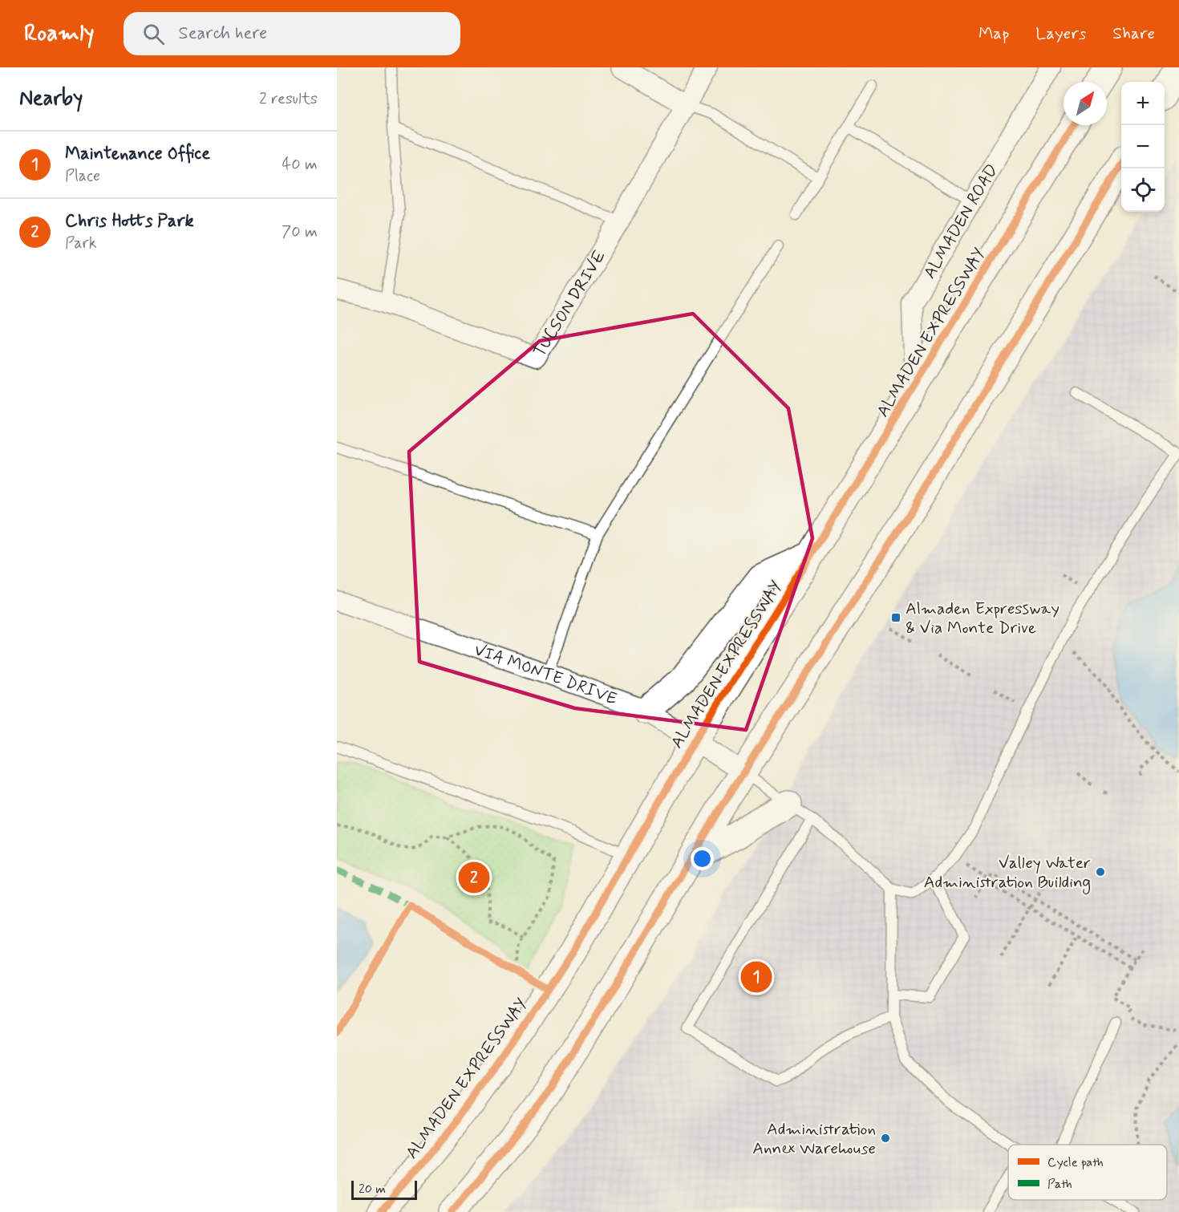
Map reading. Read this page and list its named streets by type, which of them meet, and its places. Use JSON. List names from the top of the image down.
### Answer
{
  "streets": {
    "main road": ["ALMADEN EXPRESSWAY"],
    "street": ["ALMADEN ROAD", "TUCSON DRIVE", "VIA MONTE DRIVE"]
  },
  "crossings": [
    ["ALMADEN ROAD", "ALMADEN EXPRESSWAY"],
    ["ALMADEN EXPRESSWAY", "VIA MONTE DRIVE"]
  ],
  "places": {
    "transit": ["Almaden Expressway & Via Monte Drive"],
    "other": ["Valley Water Administration Building", "Administration Annex Warehouse"]
  },
  "legend": ["Cycle path", "Path"],
  "scale_bar": "20 m",
  "north": "top right",
  "page": {
    "header": "Roamly",
    "search": "Search here",
    "nav": ["Map", "Layers", "Share"],
    "heading": ["Nearby", "2 results"],
    "map_buttons": ["+", "−"],
    "list": [
      {
        "mark": "1",
        "name": "Maintenance Office",
        "note": "Place",
        "value": "40 m"
      },
      {
        "mark": "2",
        "name": "Chris Hotts Park",
        "note": "Park",
        "value": "70 m"
      }
    ],
    "pins": ["2", "1"],
    "scale": "20 m"
  }
}
